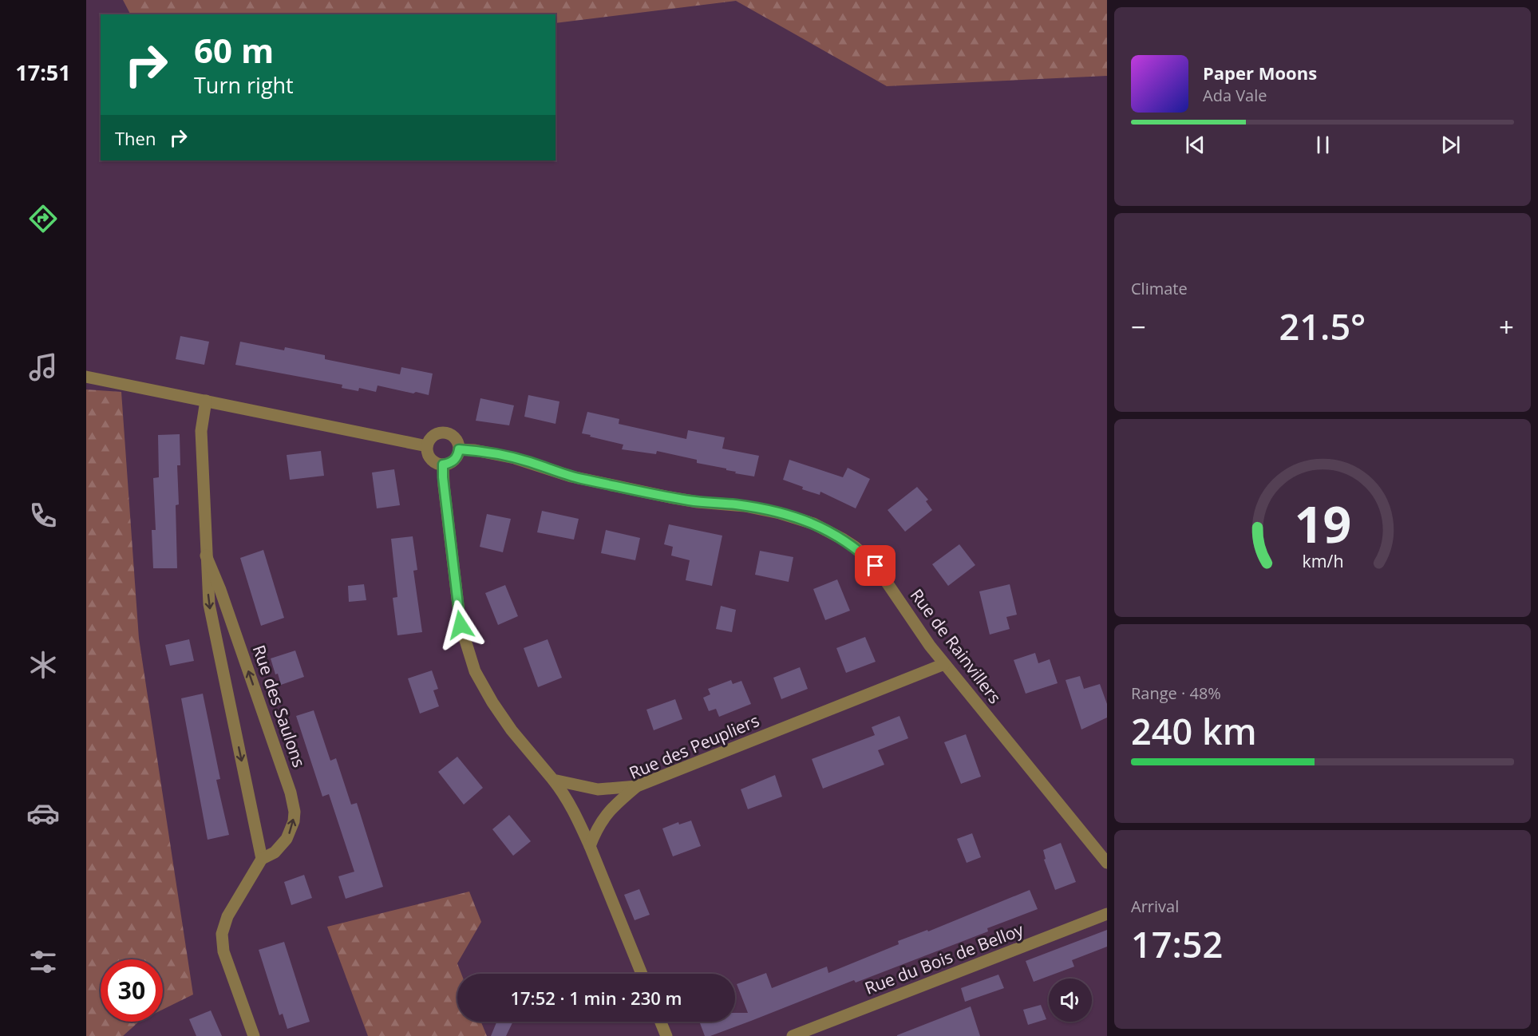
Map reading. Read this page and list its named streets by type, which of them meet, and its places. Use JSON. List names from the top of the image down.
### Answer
{
  "streets": {
    "street": [
      "Rue de Rainvillers",
      "Rue des Saulons",
      "Rue des Peupliers",
      "Rue du Bois de Belloy"
    ]
  },
  "crossings": [
    ["Rue de Rainvillers", "Rue des Peupliers"]
  ],
  "page": {
    "tabs": "17:51",
    "turn": ["60 m", "Turn right"],
    "song": ["Paper Moons", "Ada Vale"],
    "then": "Then",
    "tile": [
      "Climate",
      ["Range · 48%", "240 km"],
      ["Arrival", "17:52"]
    ],
    "heat": ["−", "21.5°", "+"],
    "limit": "30",
    "trip": "17:52 · 1 min · 230 m",
    "gauge": ["19", "km/h"]
  }
}
